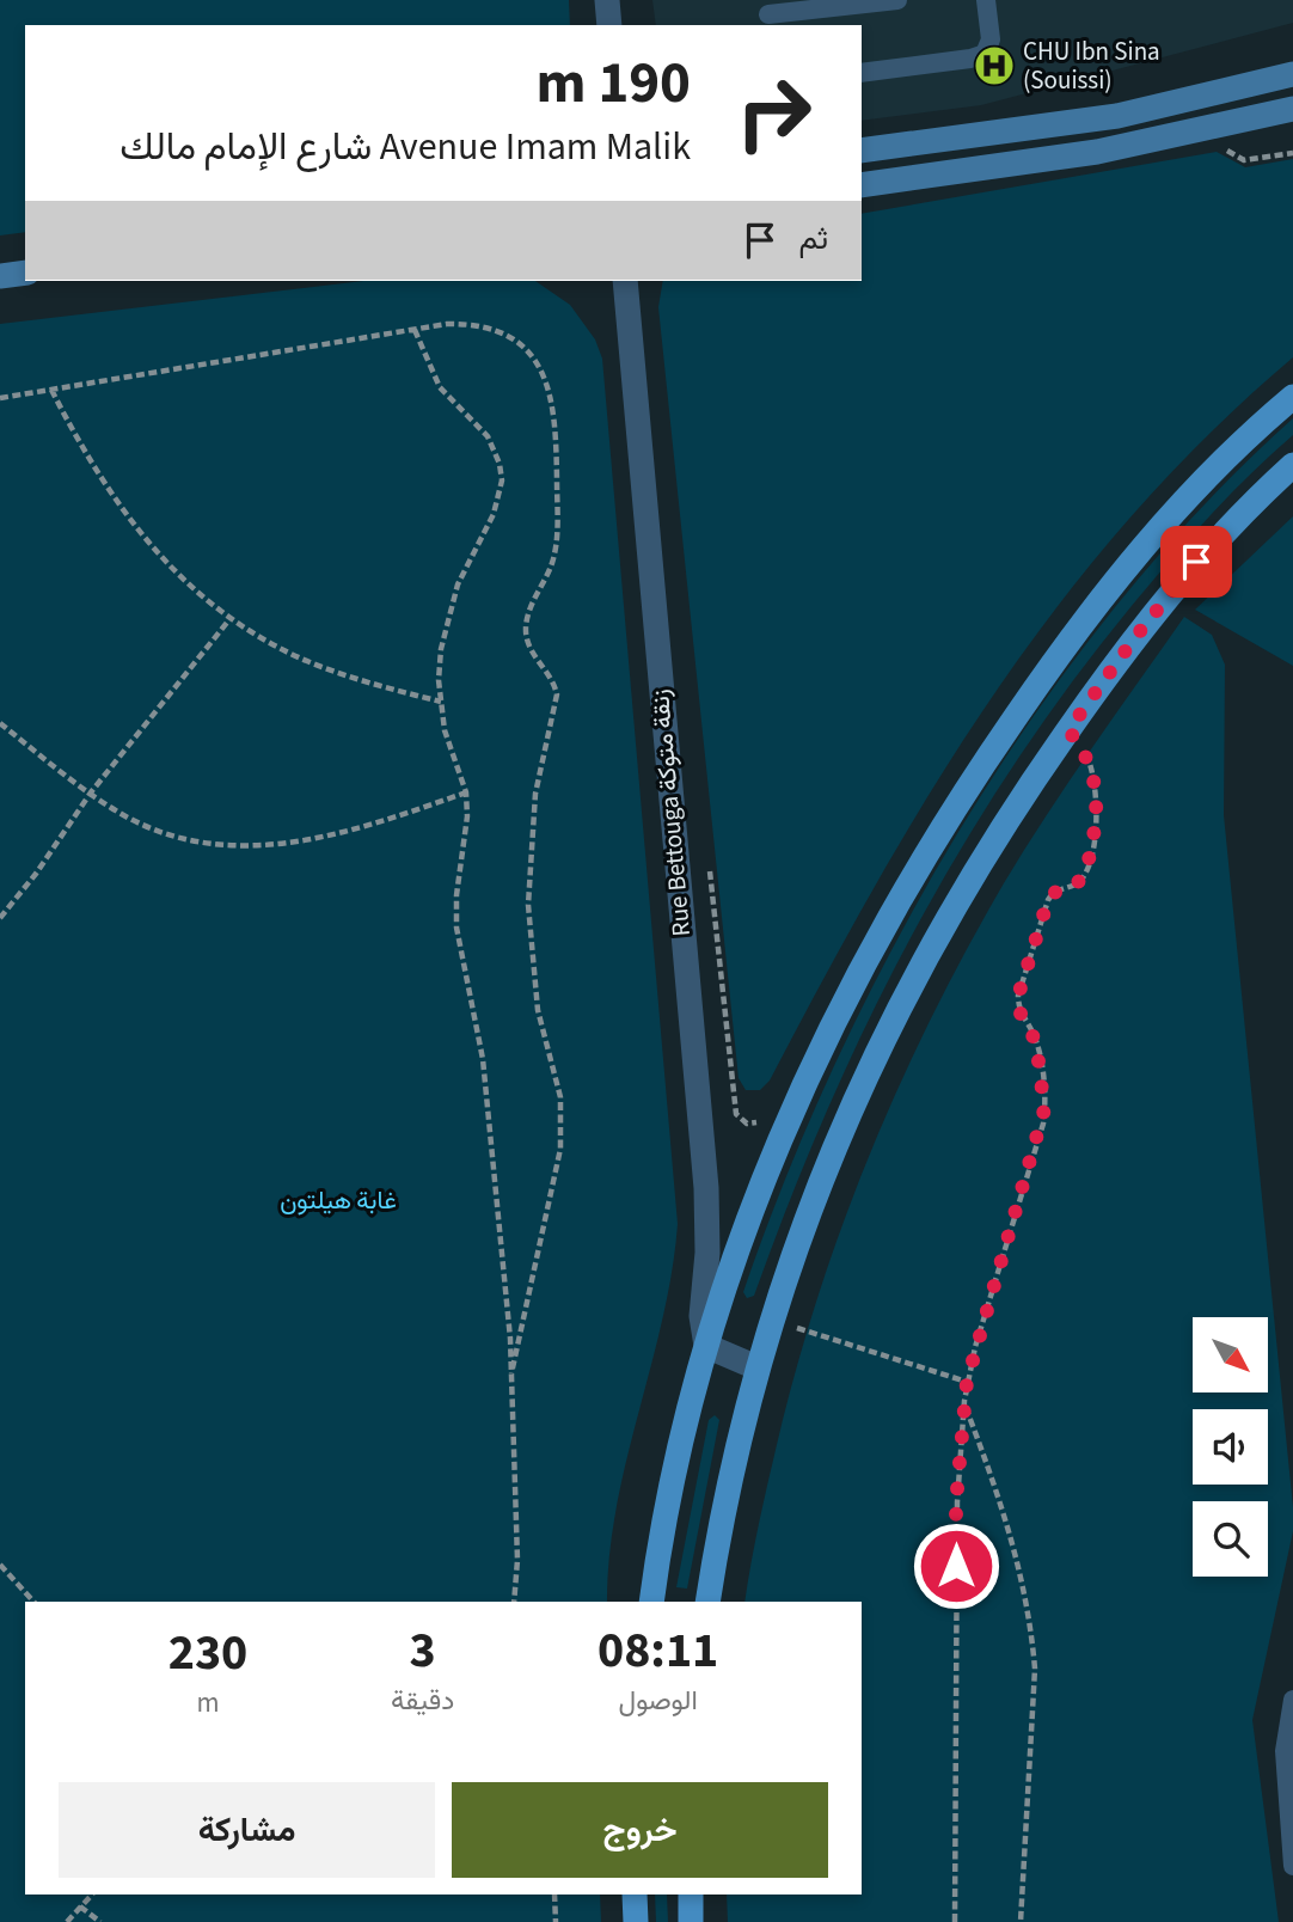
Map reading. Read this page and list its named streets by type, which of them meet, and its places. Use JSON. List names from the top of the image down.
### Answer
{
  "streets": {
    "street": ["Rue Bettouga زنقة متوكة"]
  },
  "parks": ["غابة هيلتون"],
  "places": {
    "hospital": ["CHU Ibn Sina (Souissi)"]
  },
  "north": "bottom right",
  "page": {
    "turn": ["190 m", "Avenue Imam Malik شارع الإمام مالك"],
    "then": "ثم",
    "eta": [
      "08:11",
      "الوصول",
      "3",
      "دقيقة",
      "230",
      "m"
    ],
    "buttons": ["خروج", "مشاركة"]
  }
}
